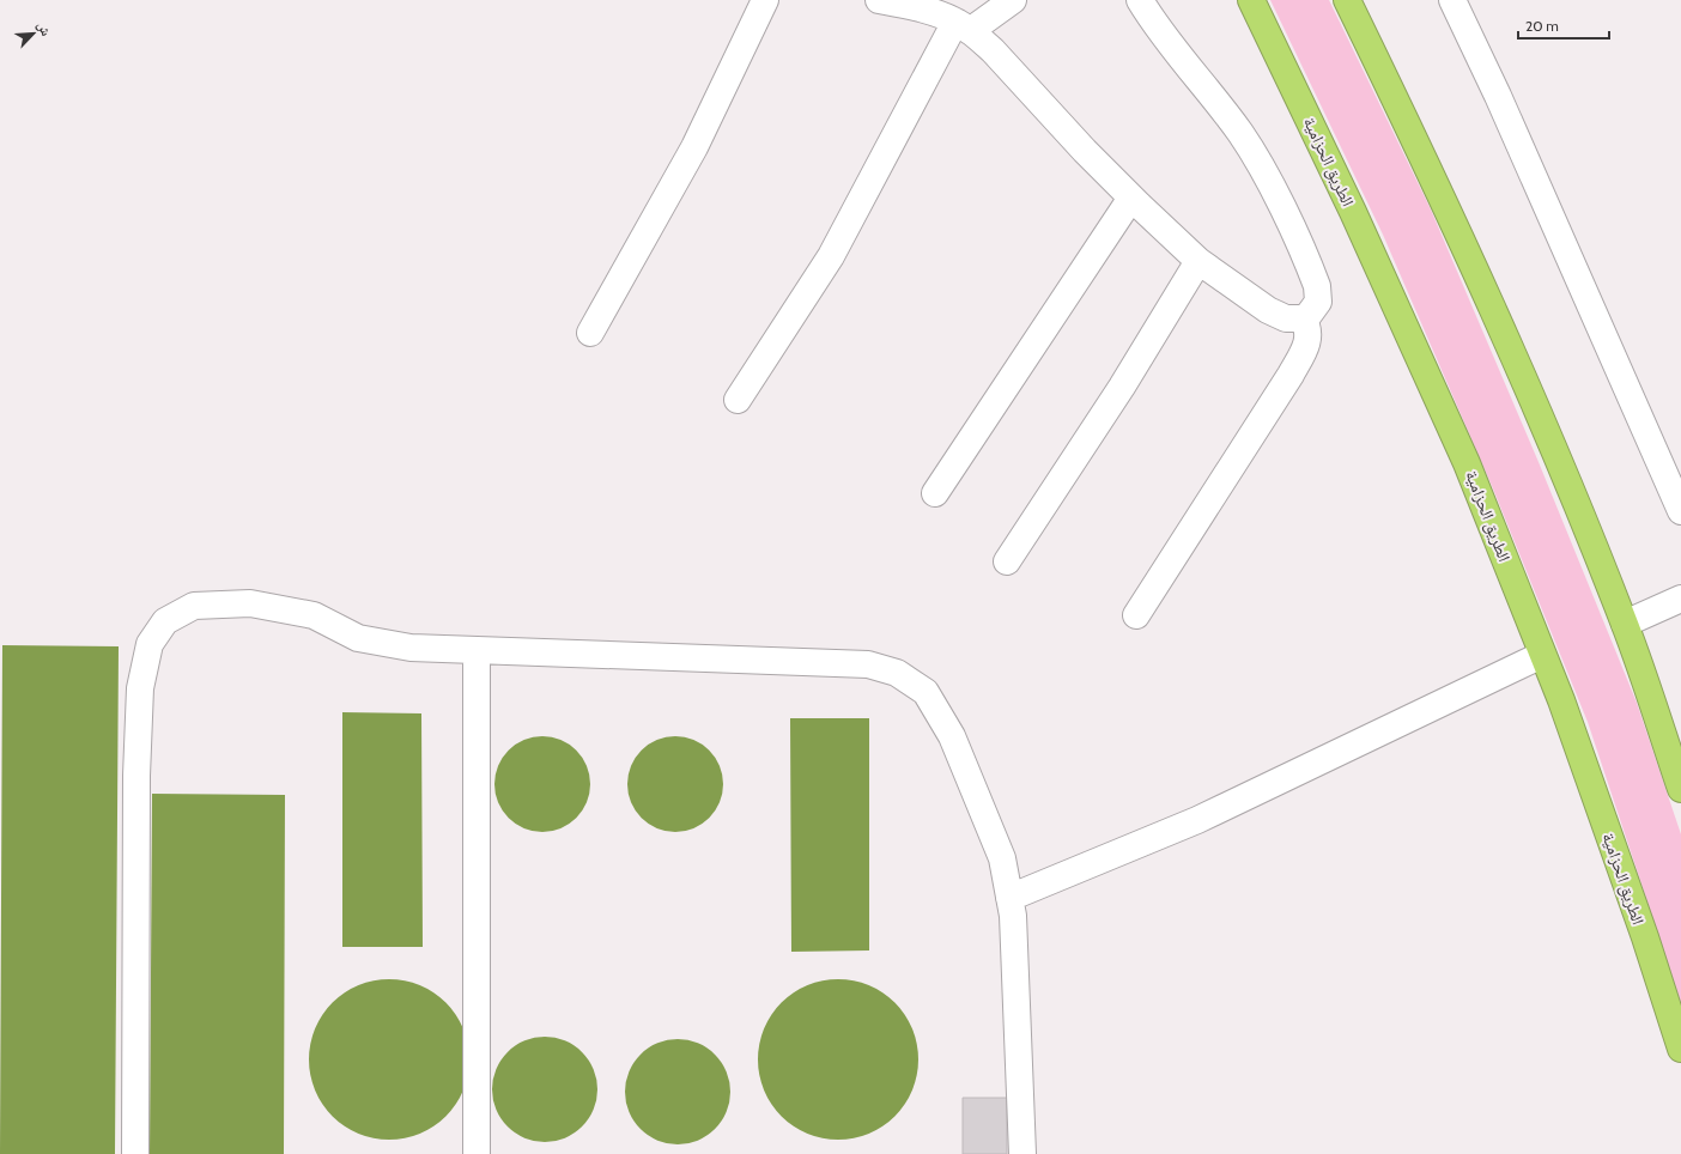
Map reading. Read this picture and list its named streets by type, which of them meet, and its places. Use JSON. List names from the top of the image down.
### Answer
{
  "streets": {
    "highway": ["الطريق الحزامية"]
  },
  "scale_bar": "20 m",
  "north": "top right"
}
